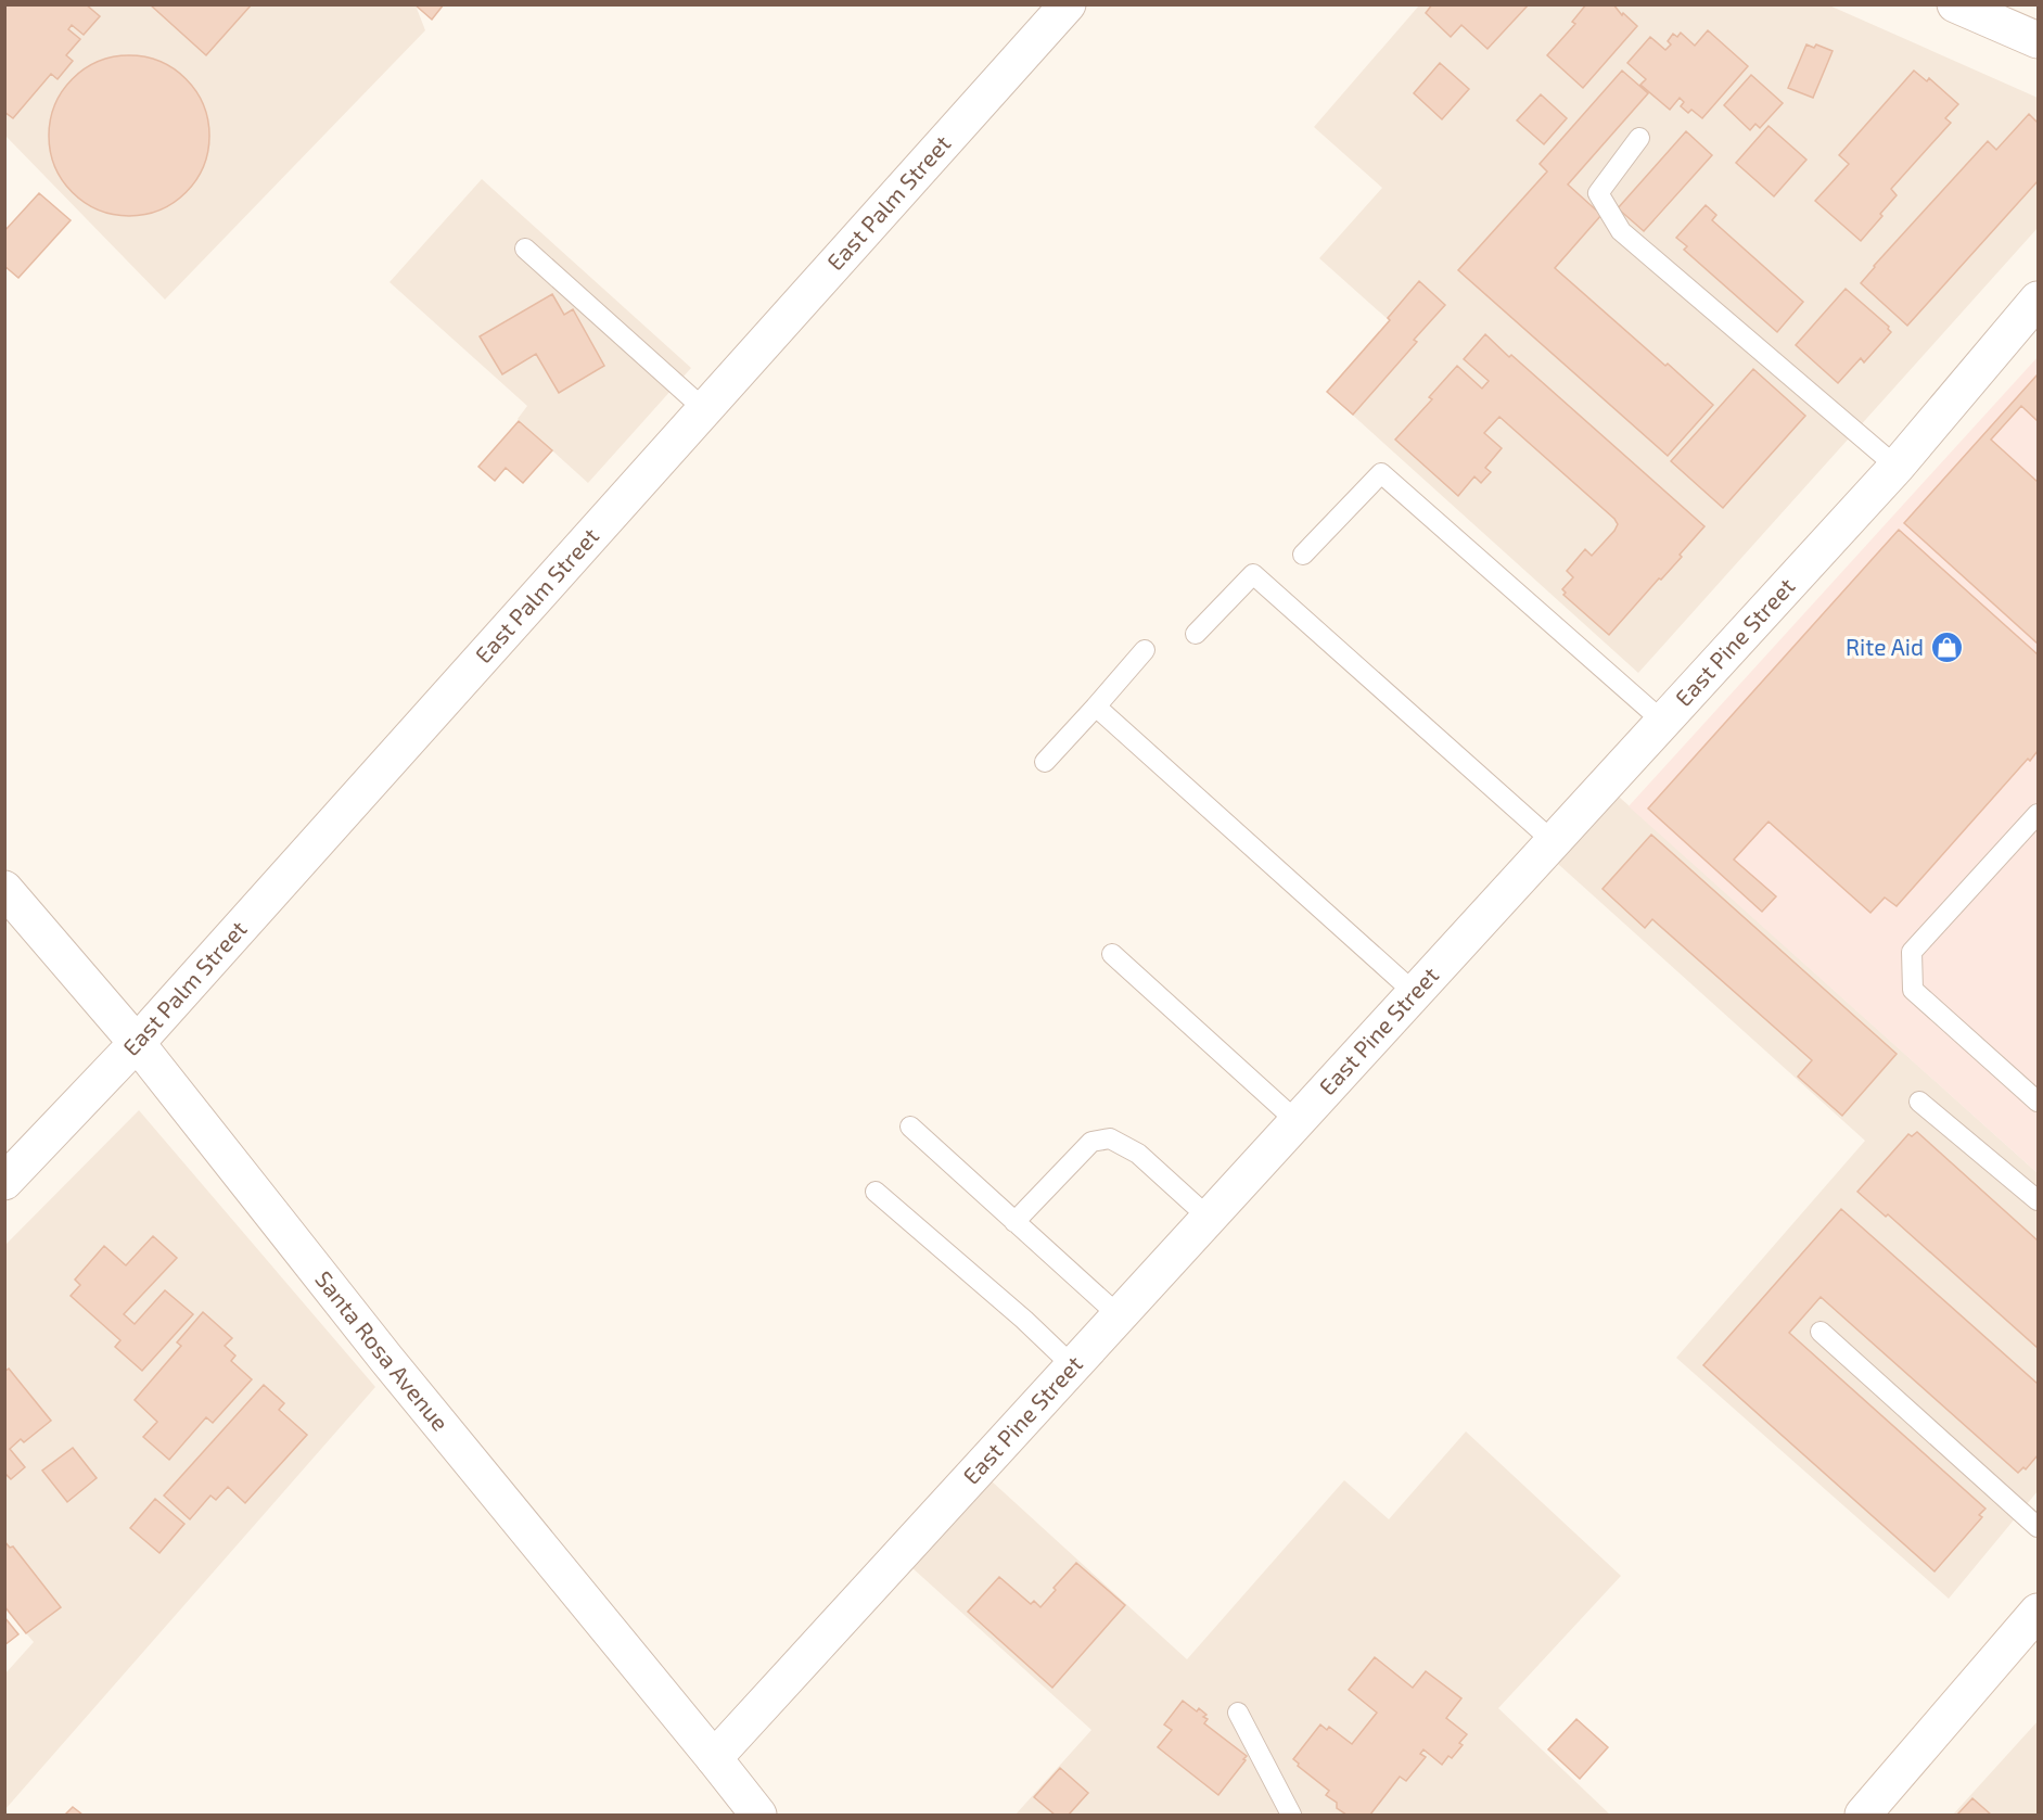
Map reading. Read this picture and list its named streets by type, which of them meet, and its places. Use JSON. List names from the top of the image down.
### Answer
{
  "streets": {
    "street": ["East Palm Street", "East Pine Street", "Santa Rosa Avenue"]
  },
  "crossings": [
    ["East Palm Street", "Santa Rosa Avenue"],
    ["East Pine Street", "Santa Rosa Avenue"]
  ],
  "places": {
    "shop": ["Rite Aid"]
  }
}
